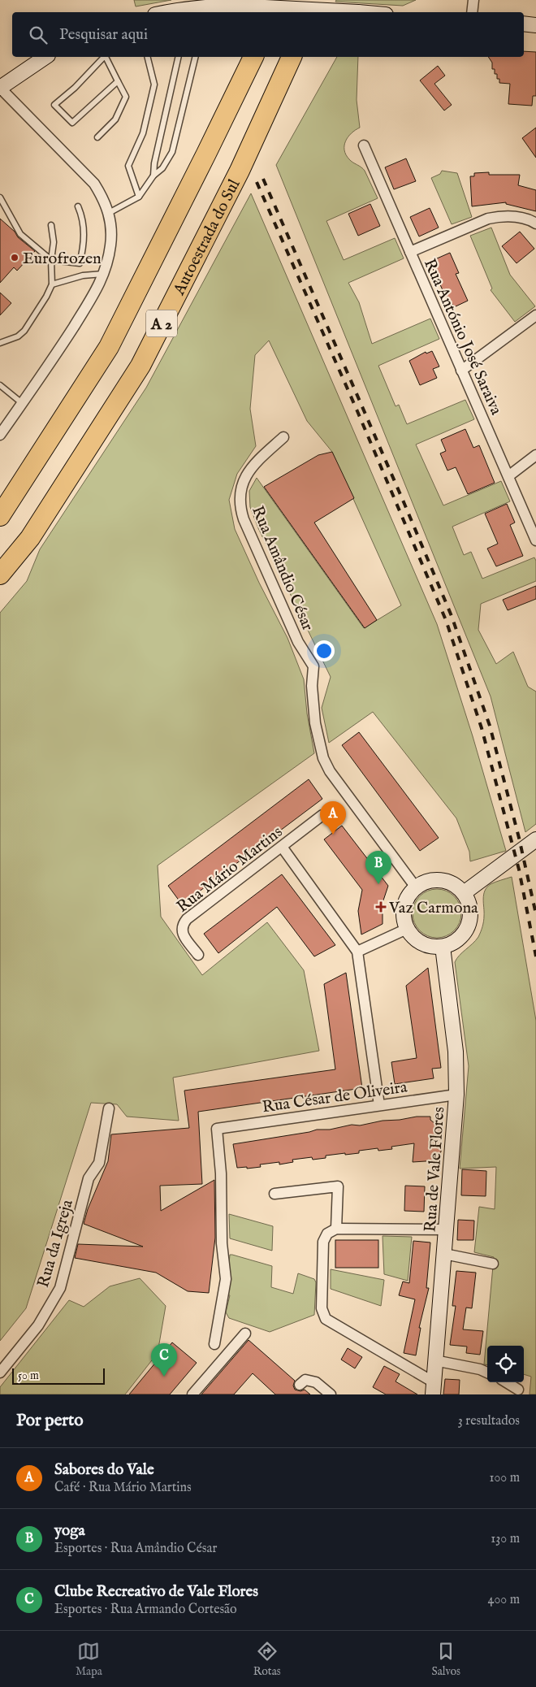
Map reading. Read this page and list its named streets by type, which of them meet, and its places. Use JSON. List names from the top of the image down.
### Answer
{
  "streets": {
    "highway": ["Autoestrada do Sul", "A 2"],
    "street": [
      "Rua António José Saraiva",
      "Rua Amândio César",
      "Rua Mário Martins",
      "Rua César de Oliveira",
      "Rua de Vale Flores",
      "Rua da Igreja"
    ]
  },
  "crossings": [
    ["Rua Amândio César", "Rua de Vale Flores"],
    ["Rua César de Oliveira", "Rua de Vale Flores"]
  ],
  "places": {
    "other": ["Eurofrozen"],
    "health": ["Vaz Carmona"]
  },
  "scale_bar": "50 m",
  "page": {
    "search": "Pesquisar aqui",
    "pins": ["A", "B", "C"],
    "scale": "50 m",
    "heading": ["Por perto", "3 resultados"],
    "list": [
      {
        "mark": "A",
        "name": "Sabores do Vale",
        "note": "Café · Rua Mário Martins",
        "value": "100 m"
      },
      {
        "mark": "B",
        "name": "yoga",
        "note": "Esportes · Rua Amândio César",
        "value": "130 m"
      },
      {
        "mark": "C",
        "name": "Clube Recreativo de Vale Flores",
        "note": "Esportes · Rua Armando Cortesão",
        "value": "400 m"
      }
    ],
    "nav": ["Mapa", "Rotas", "Salvos"]
  }
}
